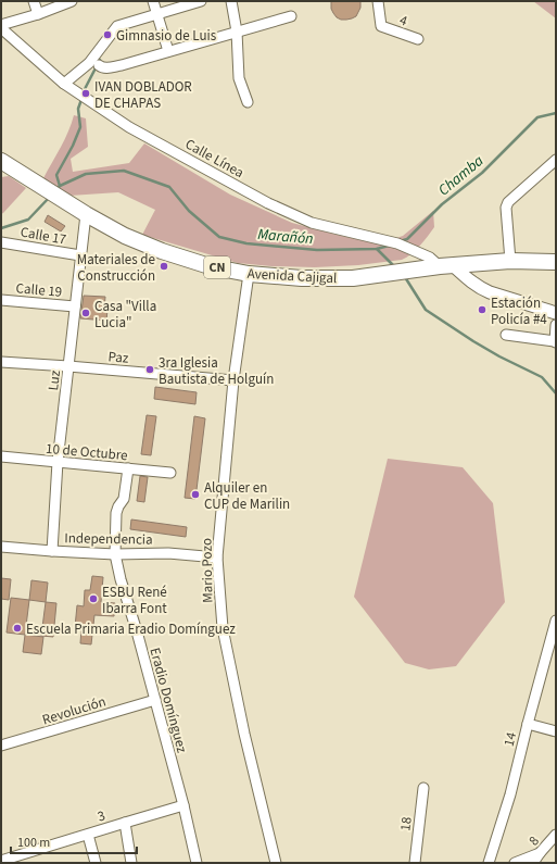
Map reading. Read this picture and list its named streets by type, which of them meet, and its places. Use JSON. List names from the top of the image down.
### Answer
{
  "streets": {
    "main road": ["CN", "Avenida Cajigal"],
    "street": [
      "4",
      "Calle Línea",
      "Calle 17",
      "Calle 19",
      "Paz",
      "Luz",
      "10 de Octubre",
      "Independencia",
      "Mario Pozo",
      "Eradio Domínguez",
      "Revolución",
      "14",
      "3",
      "18",
      "8"
    ]
  },
  "crossings": [
    ["Calle Línea", "Avenida Cajigal"],
    ["Calle 17", "Luz"],
    ["Avenida Cajigal", "Luz"],
    ["Avenida Cajigal", "Mario Pozo"],
    ["Calle 19", "Luz"],
    ["Paz", "Luz"],
    ["Paz", "Mario Pozo"],
    ["Luz", "10 de Octubre"],
    ["Luz", "Independencia"],
    ["10 de Octubre", "Eradio Domínguez"],
    ["Independencia", "Mario Pozo"],
    ["Independencia", "Eradio Domínguez"],
    ["Eradio Domínguez", "Revolución"],
    ["Eradio Domínguez", "3"]
  ],
  "water": ["Chamba", "Marañón"],
  "places": [
    "Gimnasio de Luis",
    "IVAN DOBLADOR DE CHAPAS",
    "Materiales de Construcción",
    "Estación Policía #4",
    "Casa \"Villa Lucia\"",
    "3ra Iglesia Bautista de Holguín",
    "Alquiler en CUP de Marilin",
    "ESBU René Ibarra Font",
    "Escuela Primaria Eradio Domínguez"
  ],
  "scale_bar": "100 m"
}
